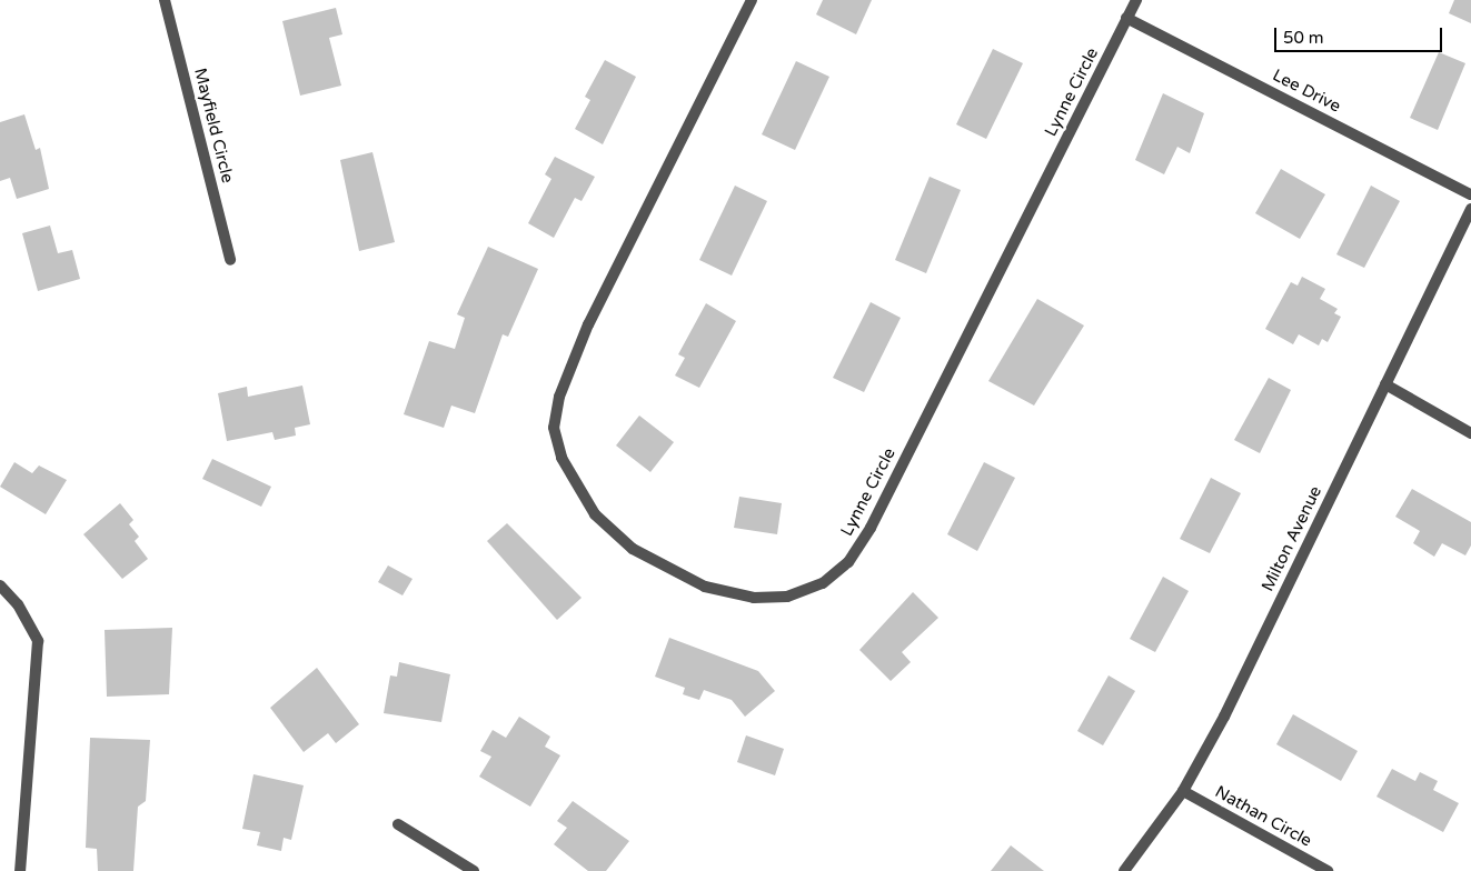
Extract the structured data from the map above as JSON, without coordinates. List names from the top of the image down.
{
  "streets": {
    "street": [
      "Lee Drive",
      "Lynne Circle",
      "Mayfield Circle",
      "Milton Avenue",
      "Nathan Circle"
    ]
  },
  "crossings": [
    ["Lee Drive", "Lynne Circle"],
    ["Milton Avenue", "Nathan Circle"]
  ],
  "scale_bar": "50 m"
}
